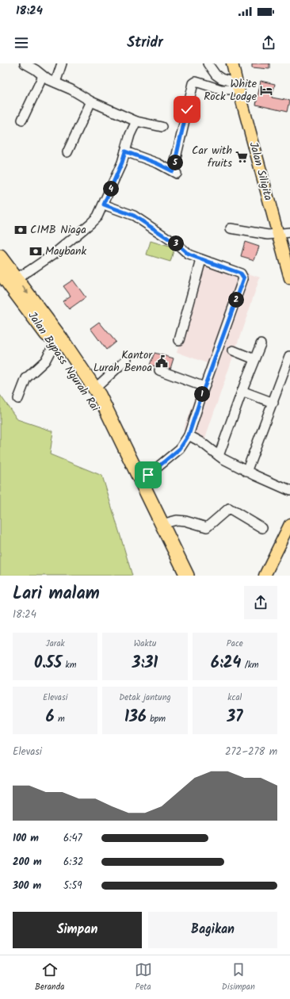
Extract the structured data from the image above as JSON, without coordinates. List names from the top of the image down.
{
  "streets": {
    "highway": ["Jalan Bypass Ngurah Rai"],
    "main road": ["Jalan Siligita"]
  },
  "places": {
    "hotel": ["White Rock Lodge"],
    "supermarket": ["Car with fruits"],
    "bank": ["CIMB Niaga", "Maybank"],
    "public building": ["Kantor Lurah Benoa"]
  },
  "page": {
    "status": "18:24",
    "header": "Stridr",
    "pins": [
      "5",
      "4",
      "3",
      "2",
      "1"
    ],
    "heading": ["Lari malam", "18:24"],
    "stats": [
      ["Jarak", "0.55 km"],
      ["Waktu", "3:31"],
      ["Pace", "6:24 /km"],
      ["Elevasi", "6 m"],
      ["Detak jantung", "136 bpm"],
      ["kcal", "37"]
    ],
    "chart": ["Elevasi", "272–278 m"],
    "list": [
      {
        "name": "100 m",
        "note": "6:47"
      },
      {
        "name": "200 m",
        "note": "6:32"
      },
      {
        "name": "300 m",
        "note": "5:59"
      }
    ],
    "buttons": ["Simpan", "Bagikan"],
    "tabs": ["Beranda", "Peta", "Disimpan"]
  }
}
